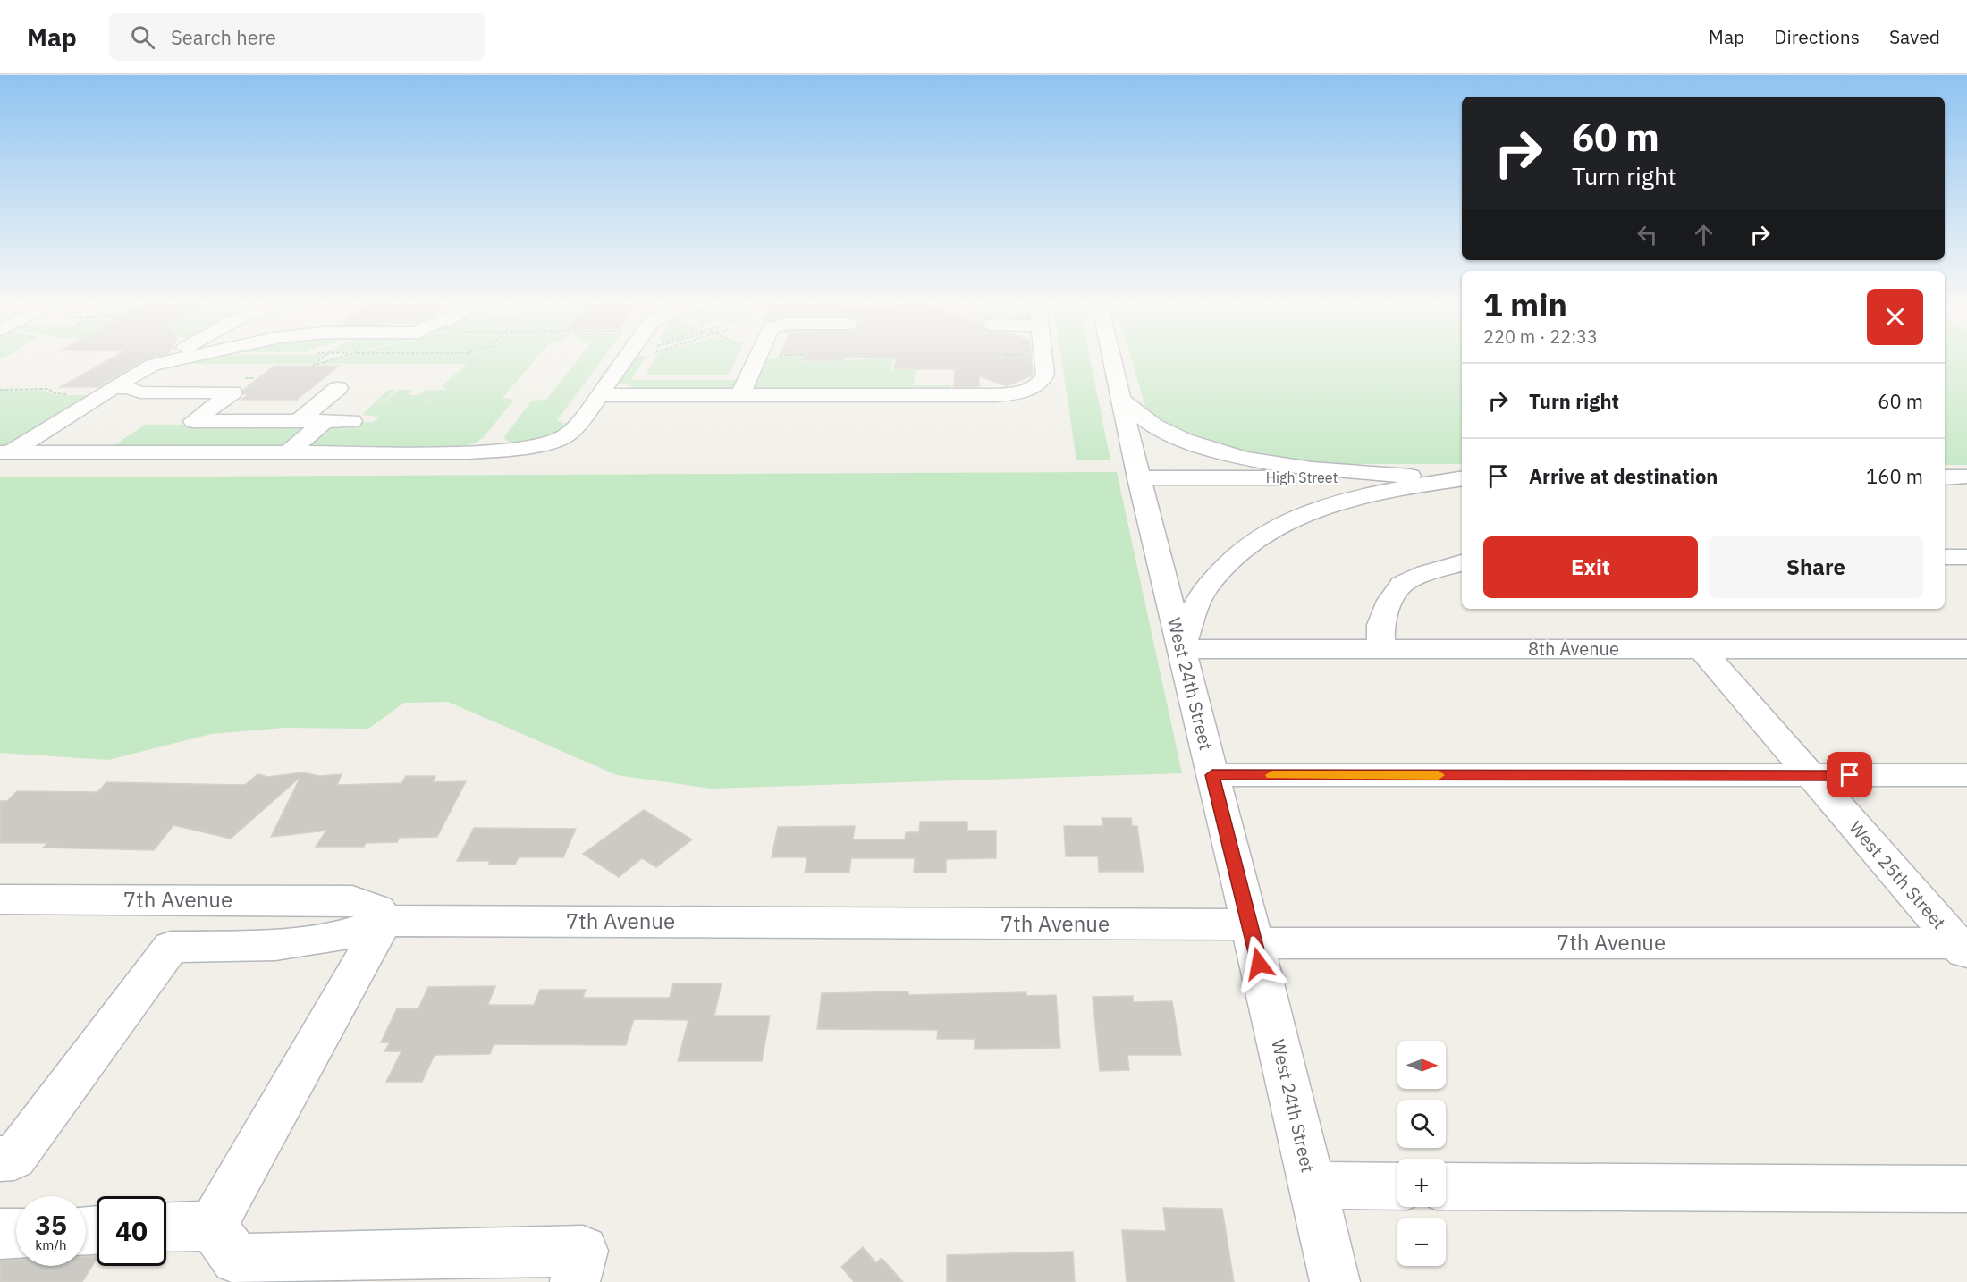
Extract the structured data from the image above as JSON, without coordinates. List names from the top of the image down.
{
  "streets": {
    "street": [
      "High Street",
      "8th Avenue",
      "West 24th Street",
      "West 25th Street",
      "7th Avenue"
    ]
  },
  "crossings": [
    ["High Street", "West 24th Street"],
    ["8th Avenue", "West 24th Street"],
    ["8th Avenue", "West 25th Street"],
    ["West 24th Street", "7th Avenue"],
    ["West 25th Street", "7th Avenue"]
  ],
  "north": "right",
  "page": {
    "header": "Map",
    "search": "Search here",
    "nav": ["Map", "Directions", "Saved"],
    "turn": ["60 m", "Turn right"],
    "heading": ["1 min", "220 m · 22:33"],
    "list": [
      {
        "name": "Turn right",
        "value": "60 m"
      },
      {
        "name": "Arrive at destination",
        "value": "160 m"
      }
    ],
    "buttons": ["Exit", "Share"],
    "map_buttons": ["+", "−"],
    "speed": "35 km/h",
    "limit": "40"
  }
}
